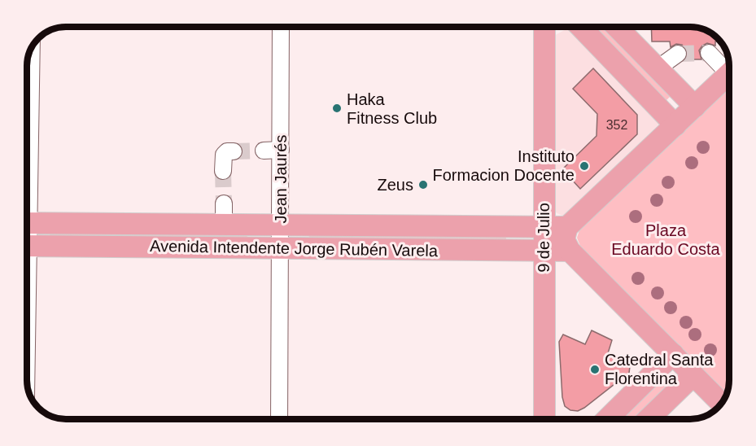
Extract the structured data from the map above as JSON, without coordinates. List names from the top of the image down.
{
  "streets": {
    "main road": ["9 de Julio", "Avenida Intendente Jorge Rubén Varela"],
    "street": ["Jean Jaurés"]
  },
  "crossings": [
    ["Jean Jaurés", "Avenida Intendente Jorge Rubén Varela"],
    ["9 de Julio", "Avenida Intendente Jorge Rubén Varela"]
  ],
  "parks": ["Plaza Eduardo Costa"],
  "places": [
    "Haka Fitness Club",
    "Instituto Formacion Docente",
    "Zeus",
    "Catedral Santa Florentina"
  ],
  "house_numbers": ["352"]
}
